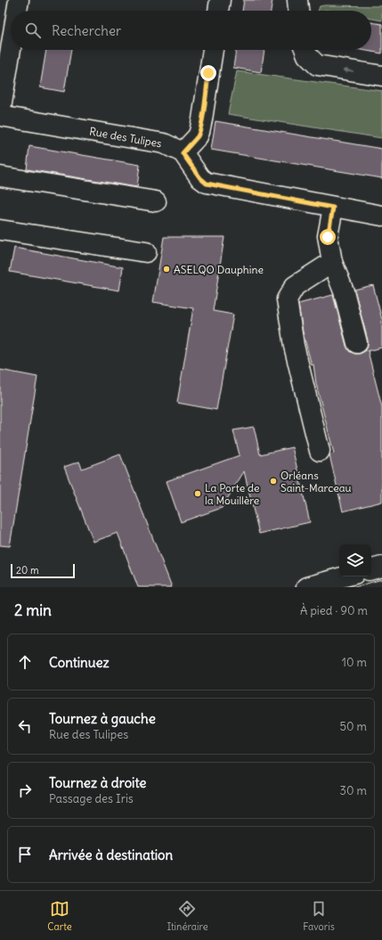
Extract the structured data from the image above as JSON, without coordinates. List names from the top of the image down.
{
  "streets": {
    "street": ["Rue des Tulipes"]
  },
  "places": ["ASELQO Dauphine", "Orléans Saint-Marceau", "La Porte de la Mouillère"],
  "scale_bar": "20 m",
  "page": {
    "search": "Rechercher",
    "scale": "20 m",
    "heading": ["2 min", "À pied · 90 m"],
    "list": [
      ["Continuez", "10 m"],
      ["Tournez à gauche", "Rue des Tulipes", "50 m"],
      ["Tournez à droite", "Passage des Iris", "30 m"],
      "Arrivée à destination"
    ],
    "nav": ["Carte", "Itinéraire", "Favoris"]
  }
}
